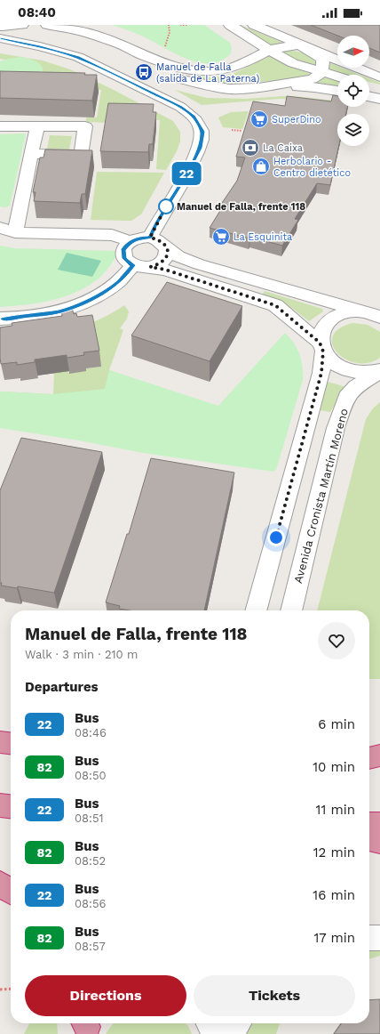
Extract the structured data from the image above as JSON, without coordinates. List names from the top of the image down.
{
  "streets": {
    "street": ["Avenida Cronista Martín Moreno"]
  },
  "places": {
    "bus stop": ["Manuel de Falla (salida de La Paterna)"],
    "supermarket": ["SuperDino", "La Esquinita"],
    "bank": ["La Caixa"],
    "shop": ["Herbolario - Centro dietético"],
    "other": ["Manuel de Falla, frente 118"]
  },
  "lines": ["bus line 22"],
  "north": "right",
  "page": {
    "status": "08:40",
    "on_map": "22",
    "heading": [
      ["Manuel de Falla, frente 118", "Walk · 3 min · 210 m"],
      "Departures"
    ],
    "list": [
      {
        "mark": "22",
        "name": "Bus",
        "note": "08:46",
        "value": "6 min"
      },
      {
        "mark": "82",
        "name": "Bus",
        "note": "08:50",
        "value": "10 min"
      },
      {
        "mark": "22",
        "name": "Bus",
        "note": "08:51",
        "value": "11 min"
      },
      {
        "mark": "82",
        "name": "Bus",
        "note": "08:52",
        "value": "12 min"
      },
      {
        "mark": "22",
        "name": "Bus",
        "note": "08:56",
        "value": "16 min"
      },
      {
        "mark": "82",
        "name": "Bus",
        "note": "08:57",
        "value": "17 min"
      }
    ],
    "buttons": ["Directions", "Tickets"]
  }
}
